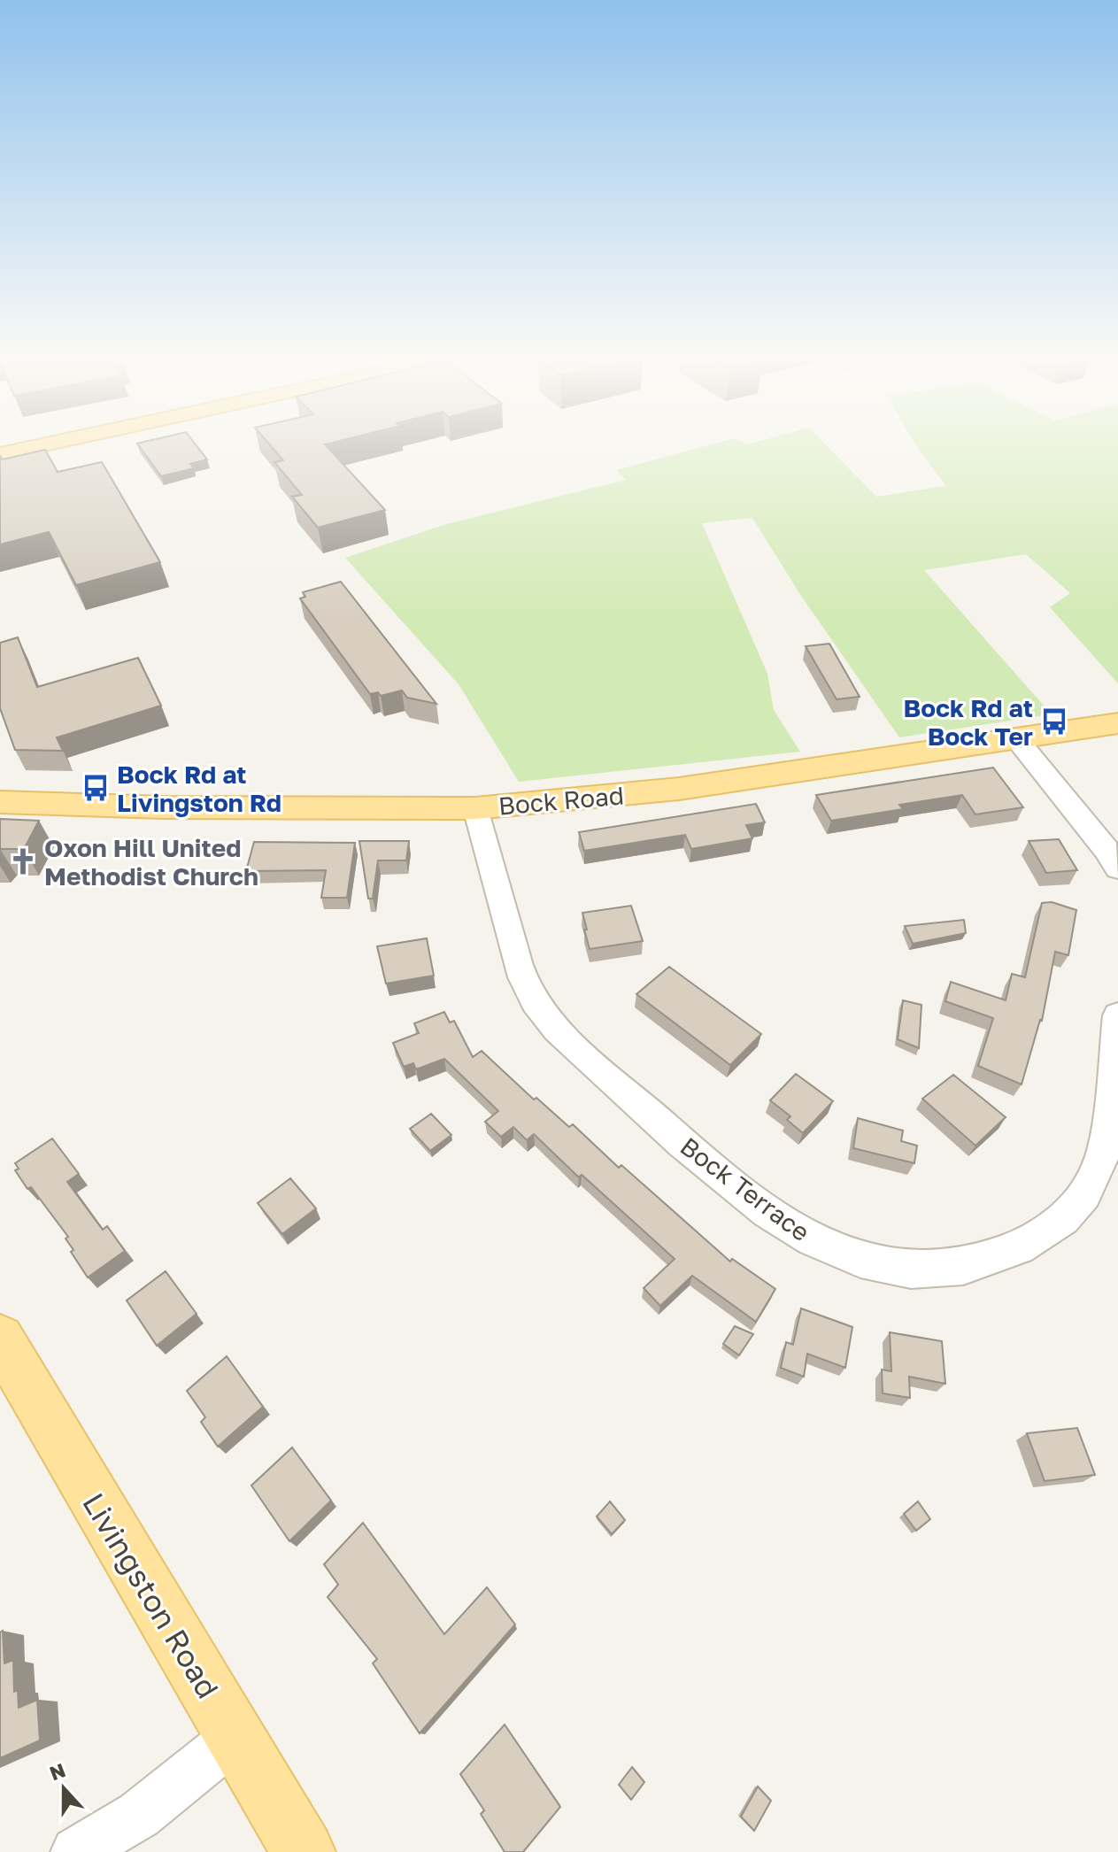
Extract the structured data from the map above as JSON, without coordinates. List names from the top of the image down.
{
  "streets": {
    "main road": ["Bock Road", "Livingston Road"],
    "street": ["Bock Terrace"]
  },
  "crossings": [
    ["Bock Road", "Bock Terrace"]
  ],
  "places": {
    "bus stop": ["Bock Rd at Bock Ter", "Bock Rd at Livingston Rd"],
    "church": ["Oxon Hill United Methodist Church"]
  },
  "north": "top"
}
